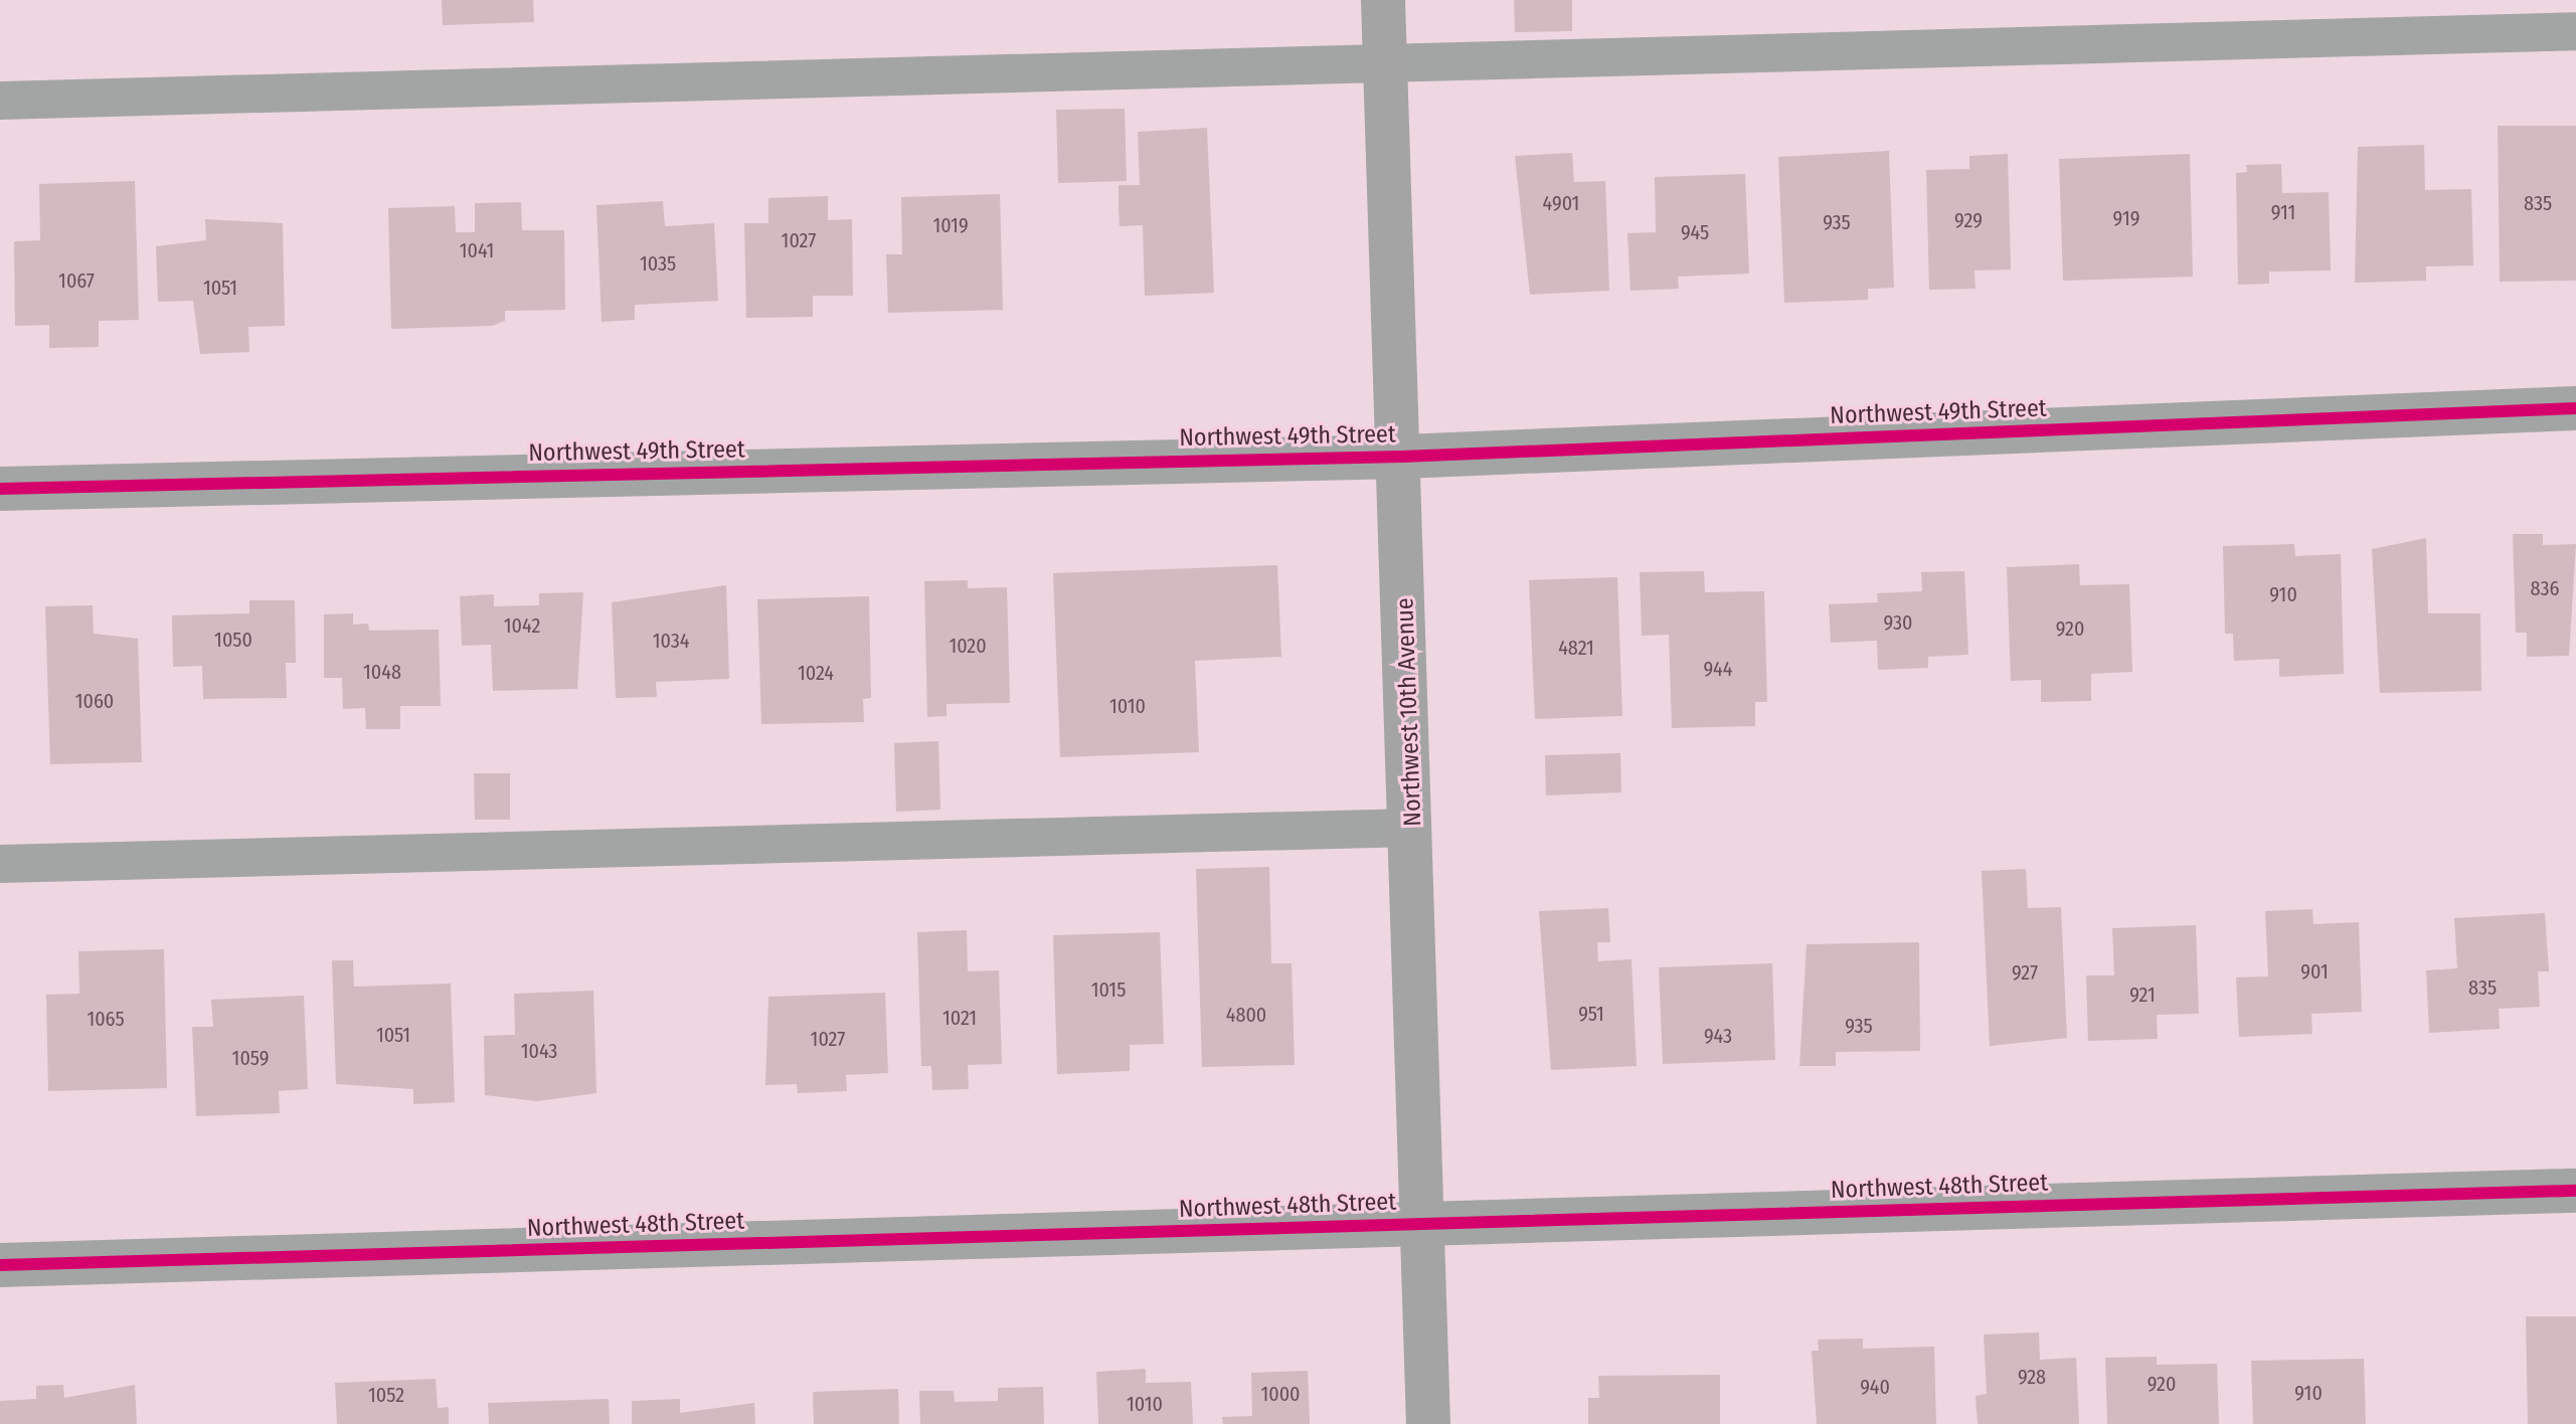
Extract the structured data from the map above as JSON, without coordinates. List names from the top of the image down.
{
  "streets": {
    "street": ["Northwest 49th Street", "Northwest 10th Avenue", "Northwest 48th Street"]
  },
  "crossings": [
    ["Northwest 49th Street", "Northwest 10th Avenue"],
    ["Northwest 10th Avenue", "Northwest 48th Street"]
  ],
  "house_numbers": [
    "4901",
    "835",
    "911",
    "919",
    "929",
    "935",
    "1019",
    "945",
    "1027",
    "1041",
    "1035",
    "1067",
    "1051",
    "836",
    "910",
    "930",
    "1042",
    "920",
    "1050",
    "1034",
    "1020",
    "4821",
    "944",
    "1048",
    "1024",
    "1060",
    "1010",
    "901",
    "927",
    "835",
    "1015",
    "921",
    "951",
    "4800",
    "1021",
    "1065",
    "935",
    "1051",
    "943",
    "1027",
    "1043",
    "1059",
    "928",
    "920",
    "940",
    "910",
    "1000",
    "1052",
    "1010"
  ]
}
